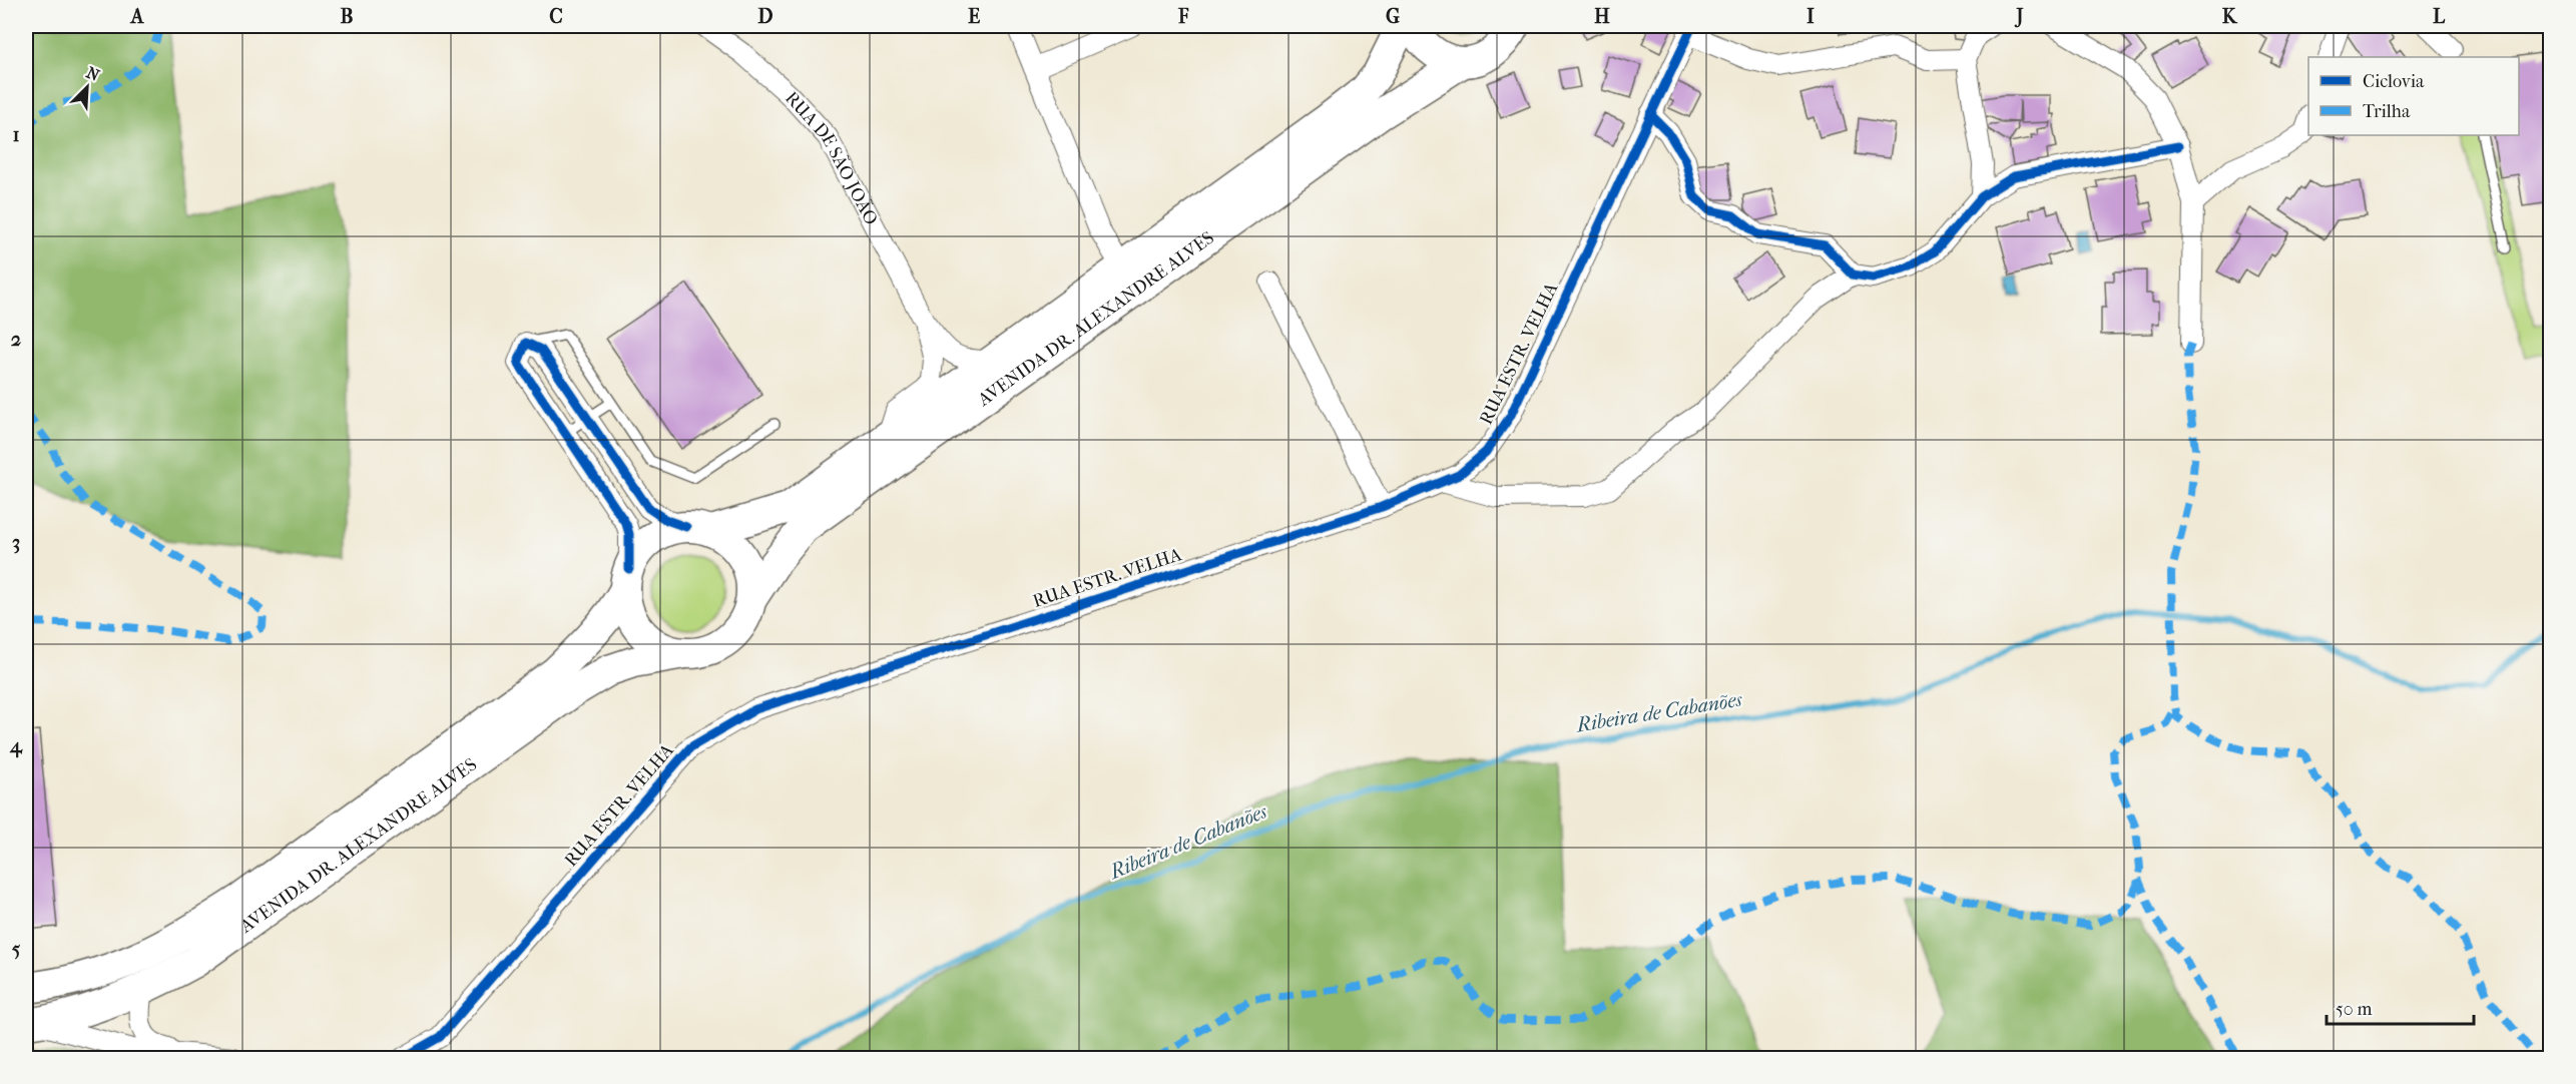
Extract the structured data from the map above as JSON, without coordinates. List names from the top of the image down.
{
  "streets": {
    "main road": ["AVENIDA DR. ALEXANDRE ALVES"],
    "street": ["RUA DE SÃO JOÃO", "RUA ESTR. VELHA"]
  },
  "water": ["Ribeira de Cabanões"],
  "legend": ["Ciclovia", "Trilha"],
  "scale_bar": "50 m",
  "north": "top right",
  "grid": {
    "columns": [
      "A",
      "B",
      "C",
      "D",
      "E",
      "F",
      "G",
      "H",
      "I",
      "J",
      "K",
      "L"
    ],
    "rows": [
      "1",
      "2",
      "3",
      "4",
      "5"
    ]
  }
}
